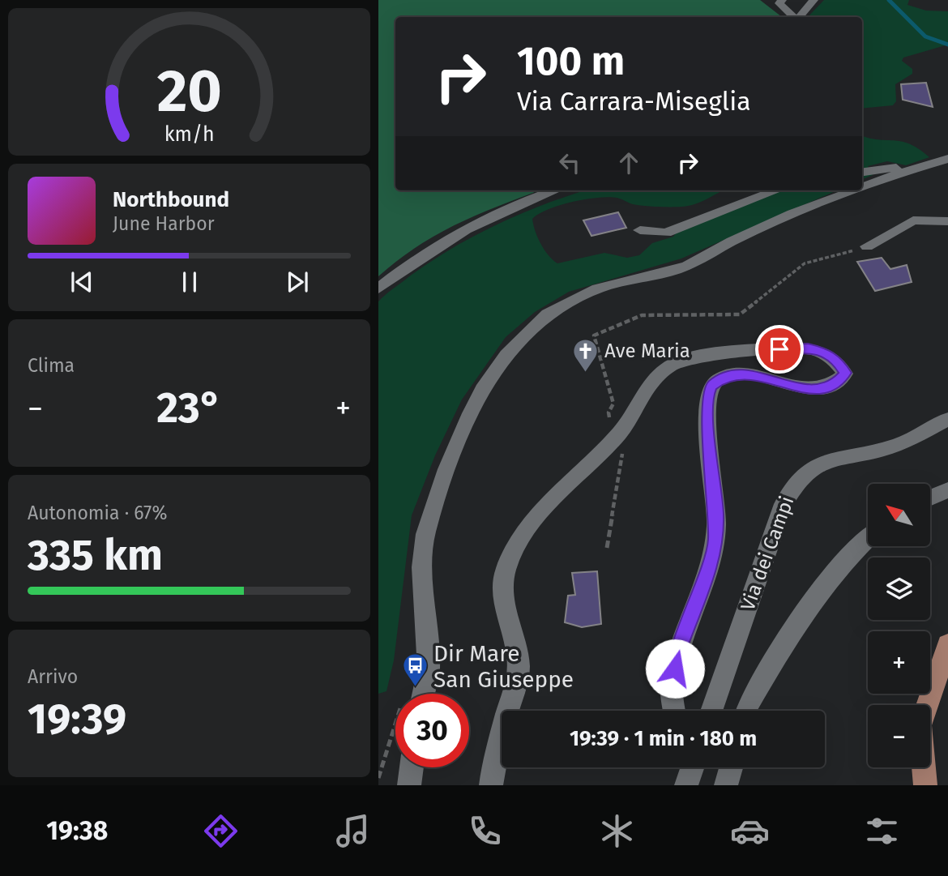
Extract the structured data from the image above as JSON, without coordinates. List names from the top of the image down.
{
  "streets": {
    "street": ["Via dei Campi"]
  },
  "places": {
    "church": ["Ave Maria"],
    "bus stop": ["Dir Mare San Giuseppe"]
  },
  "north": "top left",
  "page": {
    "turn": ["100 m", "Via Carrara-Miseglia"],
    "song": ["Northbound", "June Harbor"],
    "tile": [
      "Clima",
      ["Autonomia · 67%", "335 km"],
      ["Arrivo", "19:39"]
    ],
    "heat": ["−", "23°", "+"],
    "map_buttons": ["+", "−"],
    "limit": "30",
    "trip": "19:39 · 1 min · 180 m",
    "tabs": "19:38",
    "gauge": ["20", "km/h"]
  }
}
